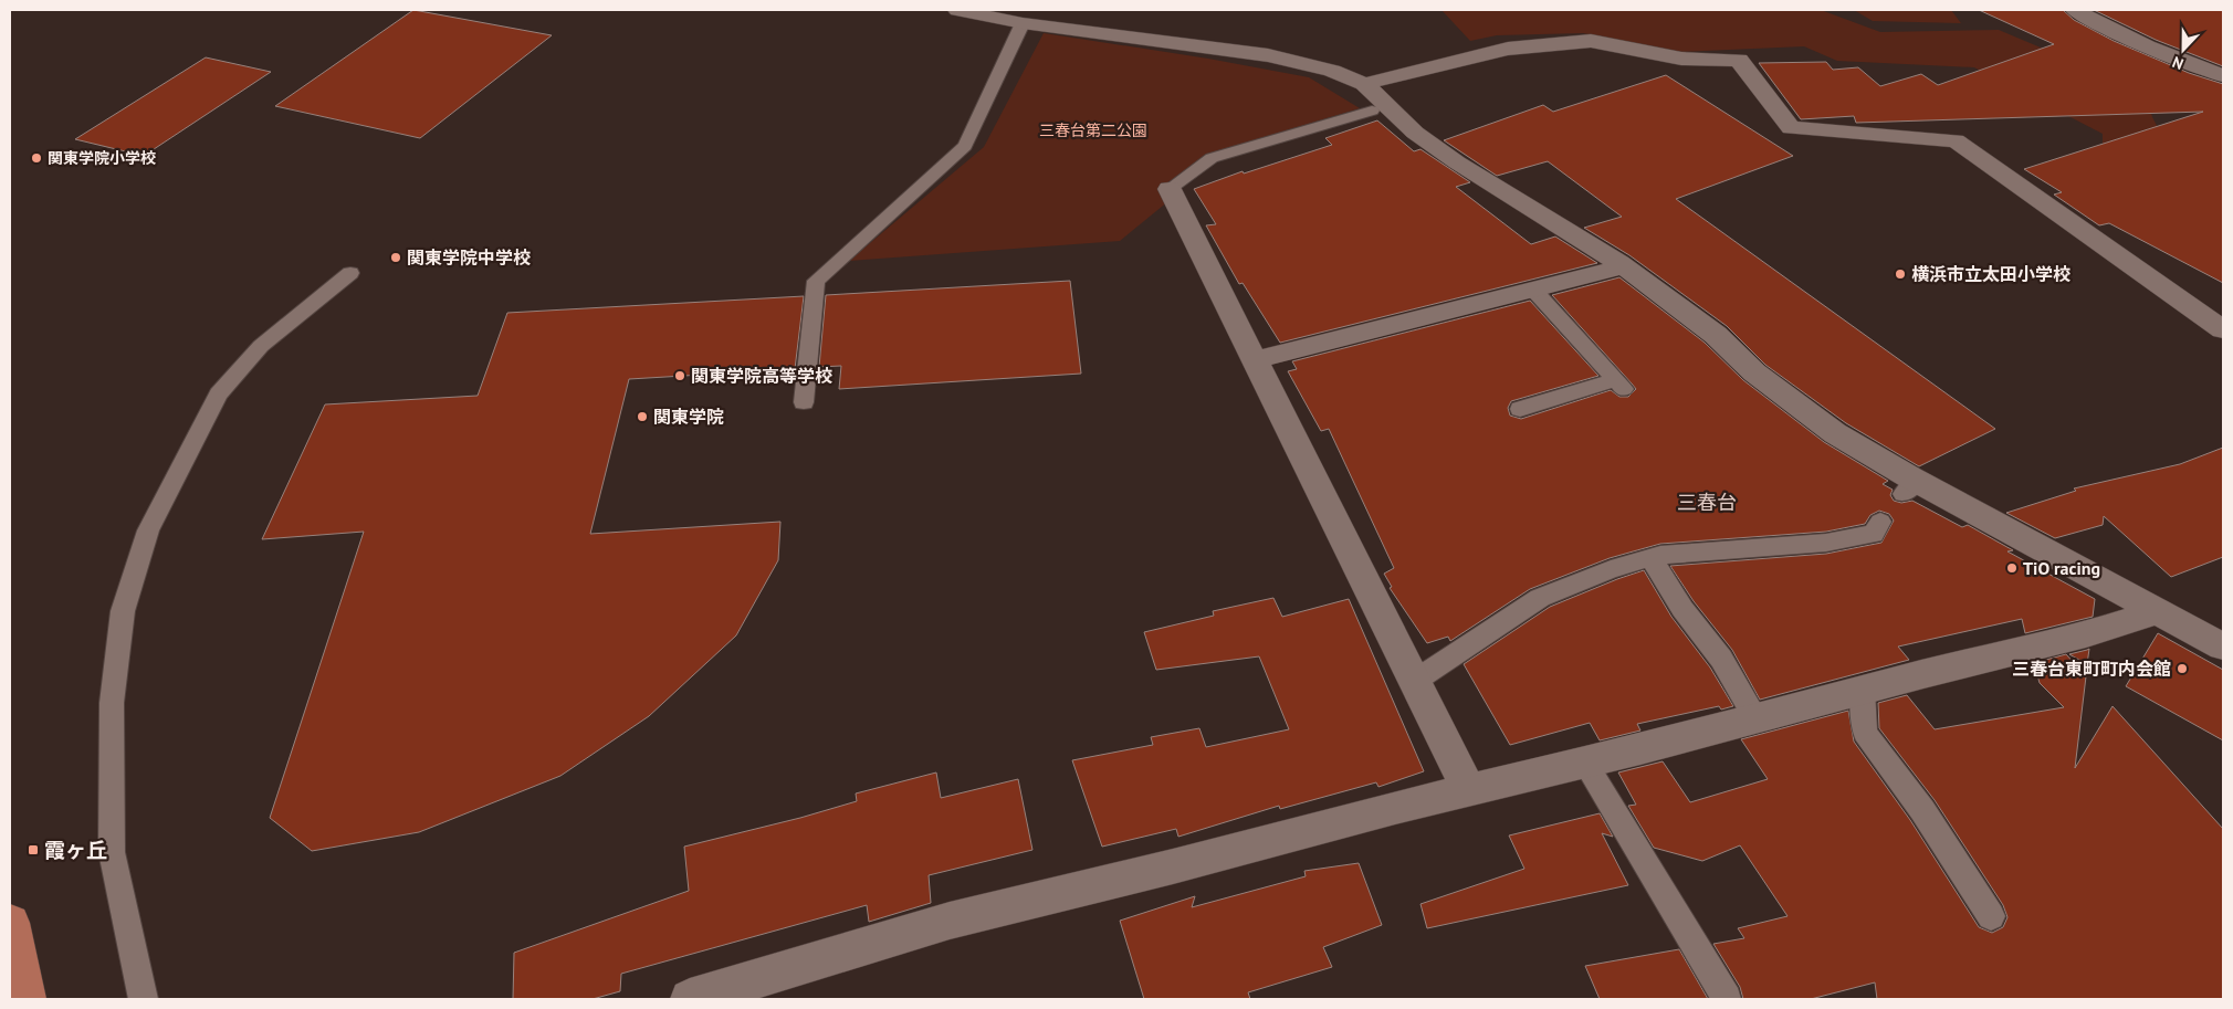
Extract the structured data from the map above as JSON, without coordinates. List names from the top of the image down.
{
  "districts": ["三春台"],
  "parks": ["三春台第二公園"],
  "places": {
    "other": [
      "関東学院小学校",
      "関東学院中学校",
      "横浜市立太田小学校",
      "関東学院高等学校",
      "関東学院",
      "TiO racing",
      "三春台東町町内会館"
    ],
    "transit": ["霞ヶ丘"]
  },
  "north": "bottom"
}
